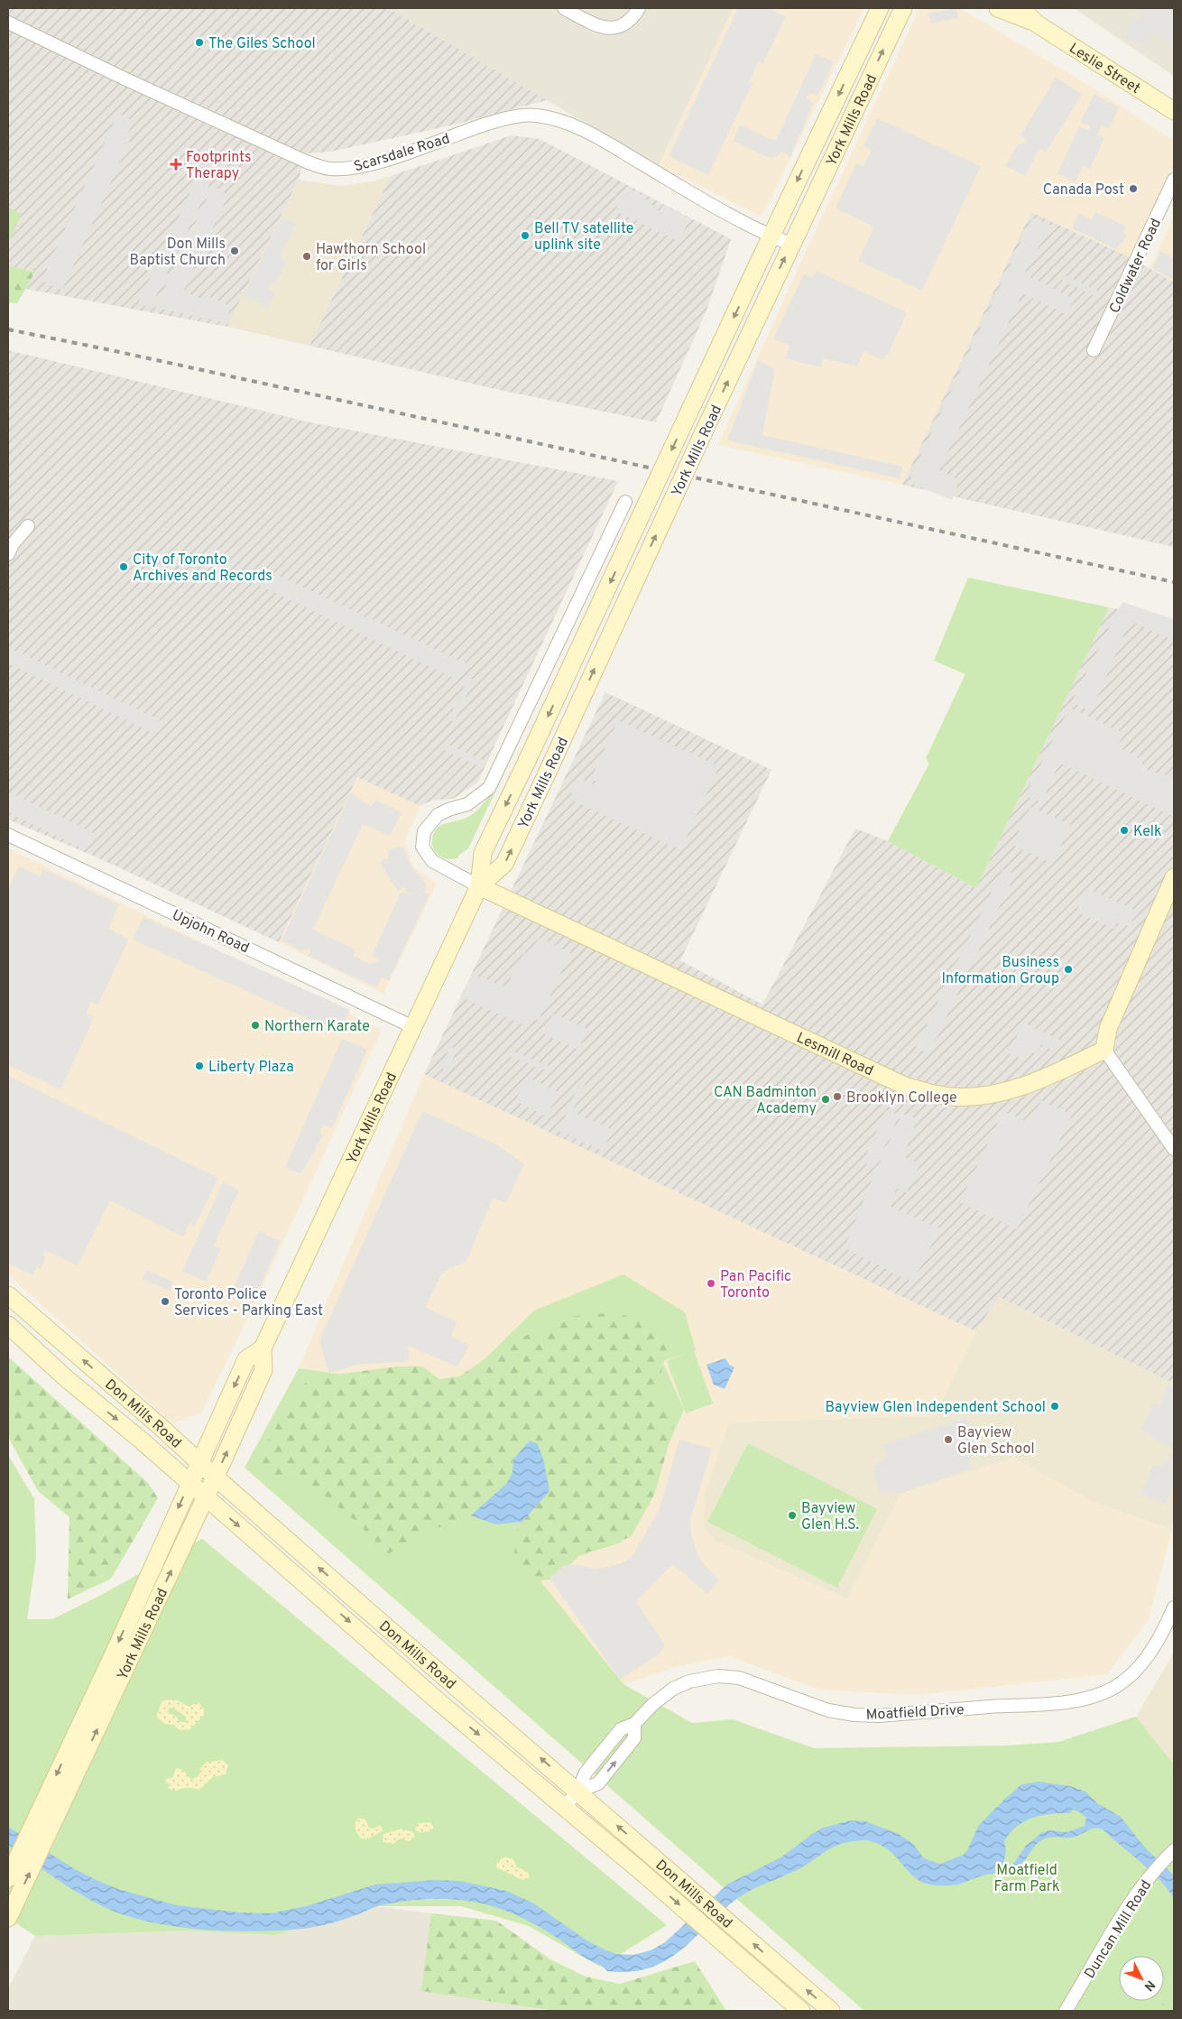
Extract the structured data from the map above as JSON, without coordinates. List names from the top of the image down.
{
  "streets": {
    "main road": [
      "Leslie Street",
      "York Mills Road",
      "Lesmill Road",
      "Don Mills Road"
    ],
    "street": [
      "Scarsdale Road",
      "Coldwater Road",
      "Upjohn Road",
      "Moatfield Drive",
      "Duncan Mill Road"
    ]
  },
  "crossings": [
    ["York Mills Road", "Scarsdale Road"],
    ["York Mills Road", "Upjohn Road"],
    ["York Mills Road", "Lesmill Road"],
    ["York Mills Road", "Don Mills Road"],
    ["Don Mills Road", "Moatfield Drive"]
  ],
  "parks": ["Moatfield Farm Park"],
  "places": {
    "other": [
      "The Giles School",
      "Canada Post",
      "Bell TV satellite uplink site",
      "Don Mills Baptist Church",
      "Hawthorn School for Girls",
      "City of Toronto Archives and Records",
      "Kelk",
      "Business Information Group",
      "Northern Karate",
      "Liberty Plaza",
      "Brooklyn College",
      "CAN Badminton Academy",
      "Pan Pacific Toronto",
      "Toronto Police Services - Parking East",
      "Bayview Glen Independent School",
      "Bayview Glen School",
      "Bayview Glen H.S."
    ],
    "health": ["Footprints Therapy"]
  },
  "north": "bottom right"
}
